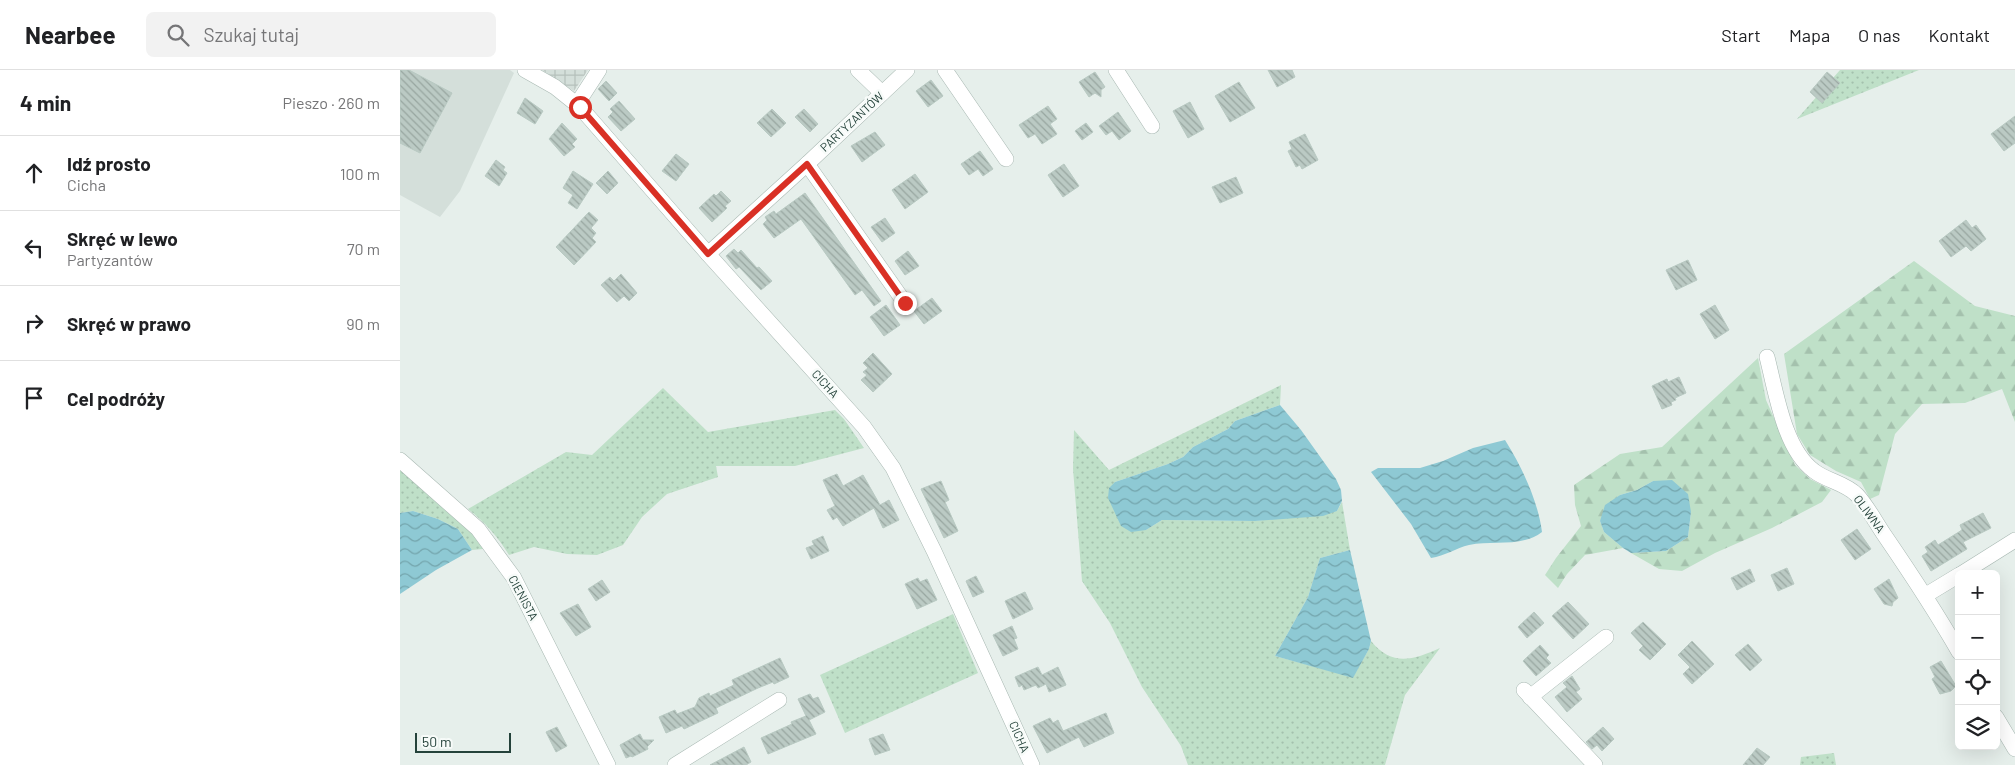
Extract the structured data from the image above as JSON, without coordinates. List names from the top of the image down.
{
  "streets": {
    "street": [
      "PARTYZANTÓW",
      "CICHA",
      "OLIWNA",
      "CIENISTA"
    ]
  },
  "crossings": [
    ["PARTYZANTÓW", "CICHA"]
  ],
  "scale_bar": "50 m",
  "page": {
    "header": "Nearbee",
    "search": "Szukaj tutaj",
    "nav": [
      "Start",
      "Mapa",
      "O nas",
      "Kontakt"
    ],
    "heading": ["4 min", "Pieszo · 260 m"],
    "list": [
      ["Idź prosto", "Cicha", "100 m"],
      ["Skręć w lewo", "Partyzantów", "70 m"],
      ["Skręć w prawo", "90 m"],
      "Cel podróży"
    ],
    "map_buttons": ["+", "−"],
    "scale": "50 m"
  }
}
